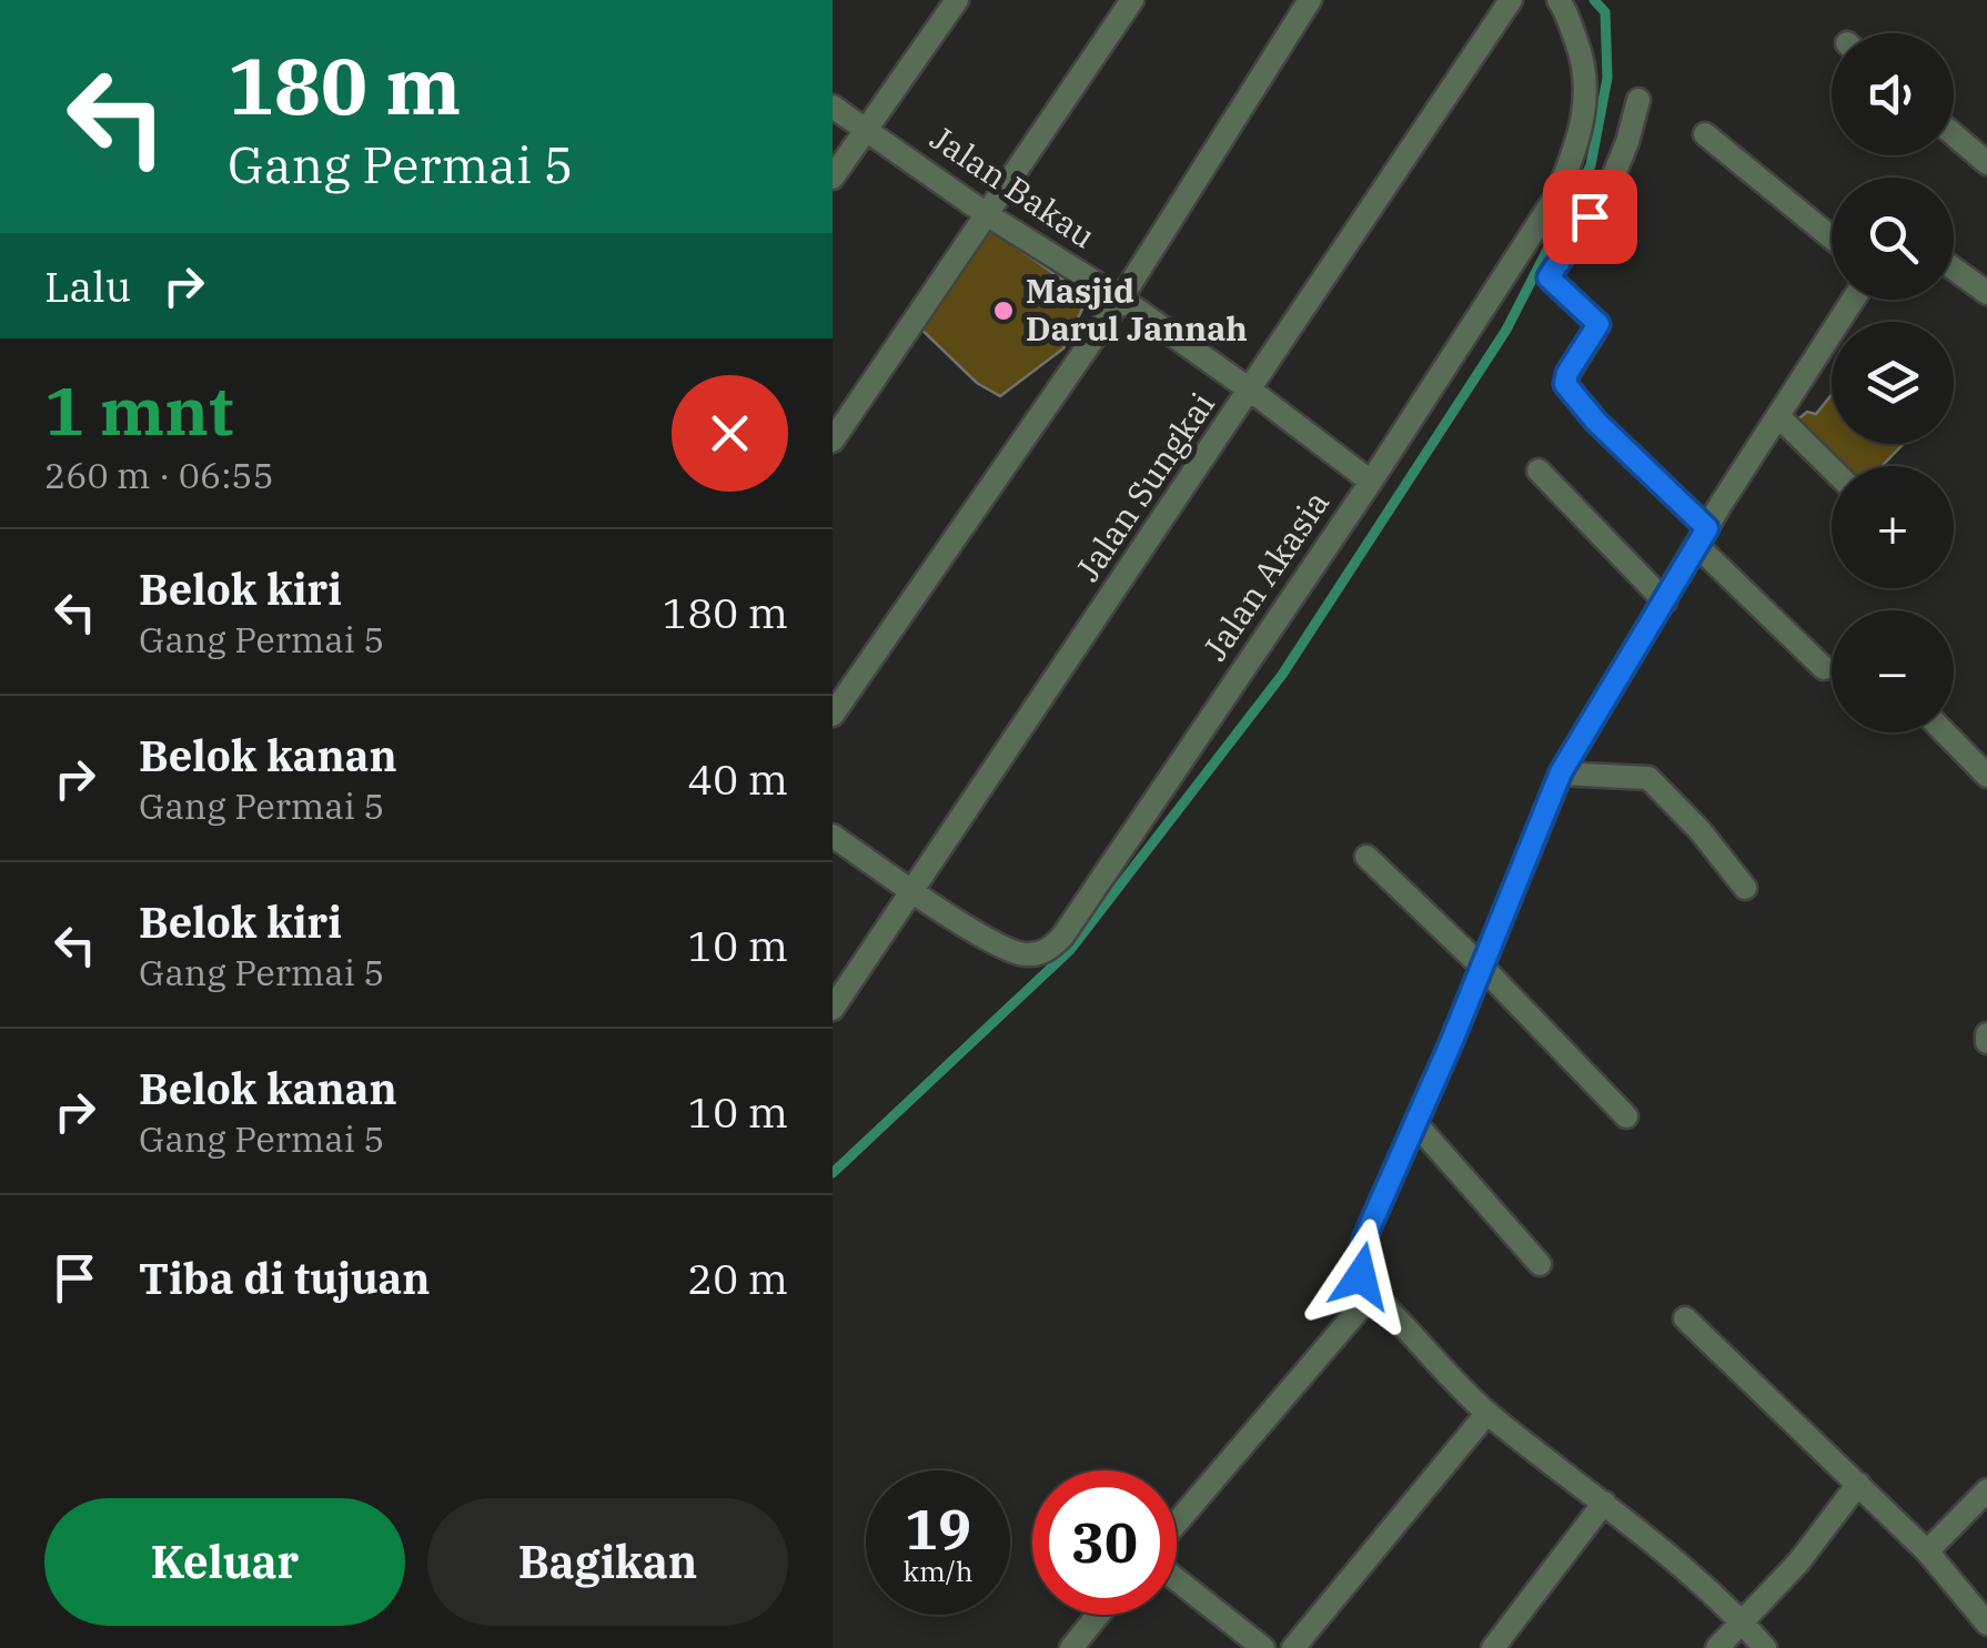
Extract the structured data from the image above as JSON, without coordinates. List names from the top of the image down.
{
  "streets": {
    "street": ["Jalan Bakau", "Jalan Sungkai", "Jalan Akasia"]
  },
  "crossings": [
    ["Jalan Bakau", "Jalan Sungkai"],
    ["Jalan Bakau", "Jalan Akasia"],
    ["Jalan Sungkai", "Jalan Akasia"]
  ],
  "places": ["Masjid Darul Jannah"],
  "page": {
    "turn": ["180 m", "Gang Permai 5"],
    "map_buttons": ["+", "−"],
    "then": "Lalu",
    "heading": ["1 mnt", "260 m · 06:55"],
    "list": [
      {
        "name": "Belok kiri",
        "note": "Gang Permai 5",
        "value": "180 m"
      },
      {
        "name": "Belok kanan",
        "note": "Gang Permai 5",
        "value": "40 m"
      },
      {
        "name": "Belok kiri",
        "note": "Gang Permai 5",
        "value": "10 m"
      },
      {
        "name": "Belok kanan",
        "note": "Gang Permai 5",
        "value": "10 m"
      },
      {
        "name": "Tiba di tujuan",
        "value": "20 m"
      }
    ],
    "speed": "19 km/h",
    "limit": "30",
    "buttons": ["Keluar", "Bagikan"]
  }
}
